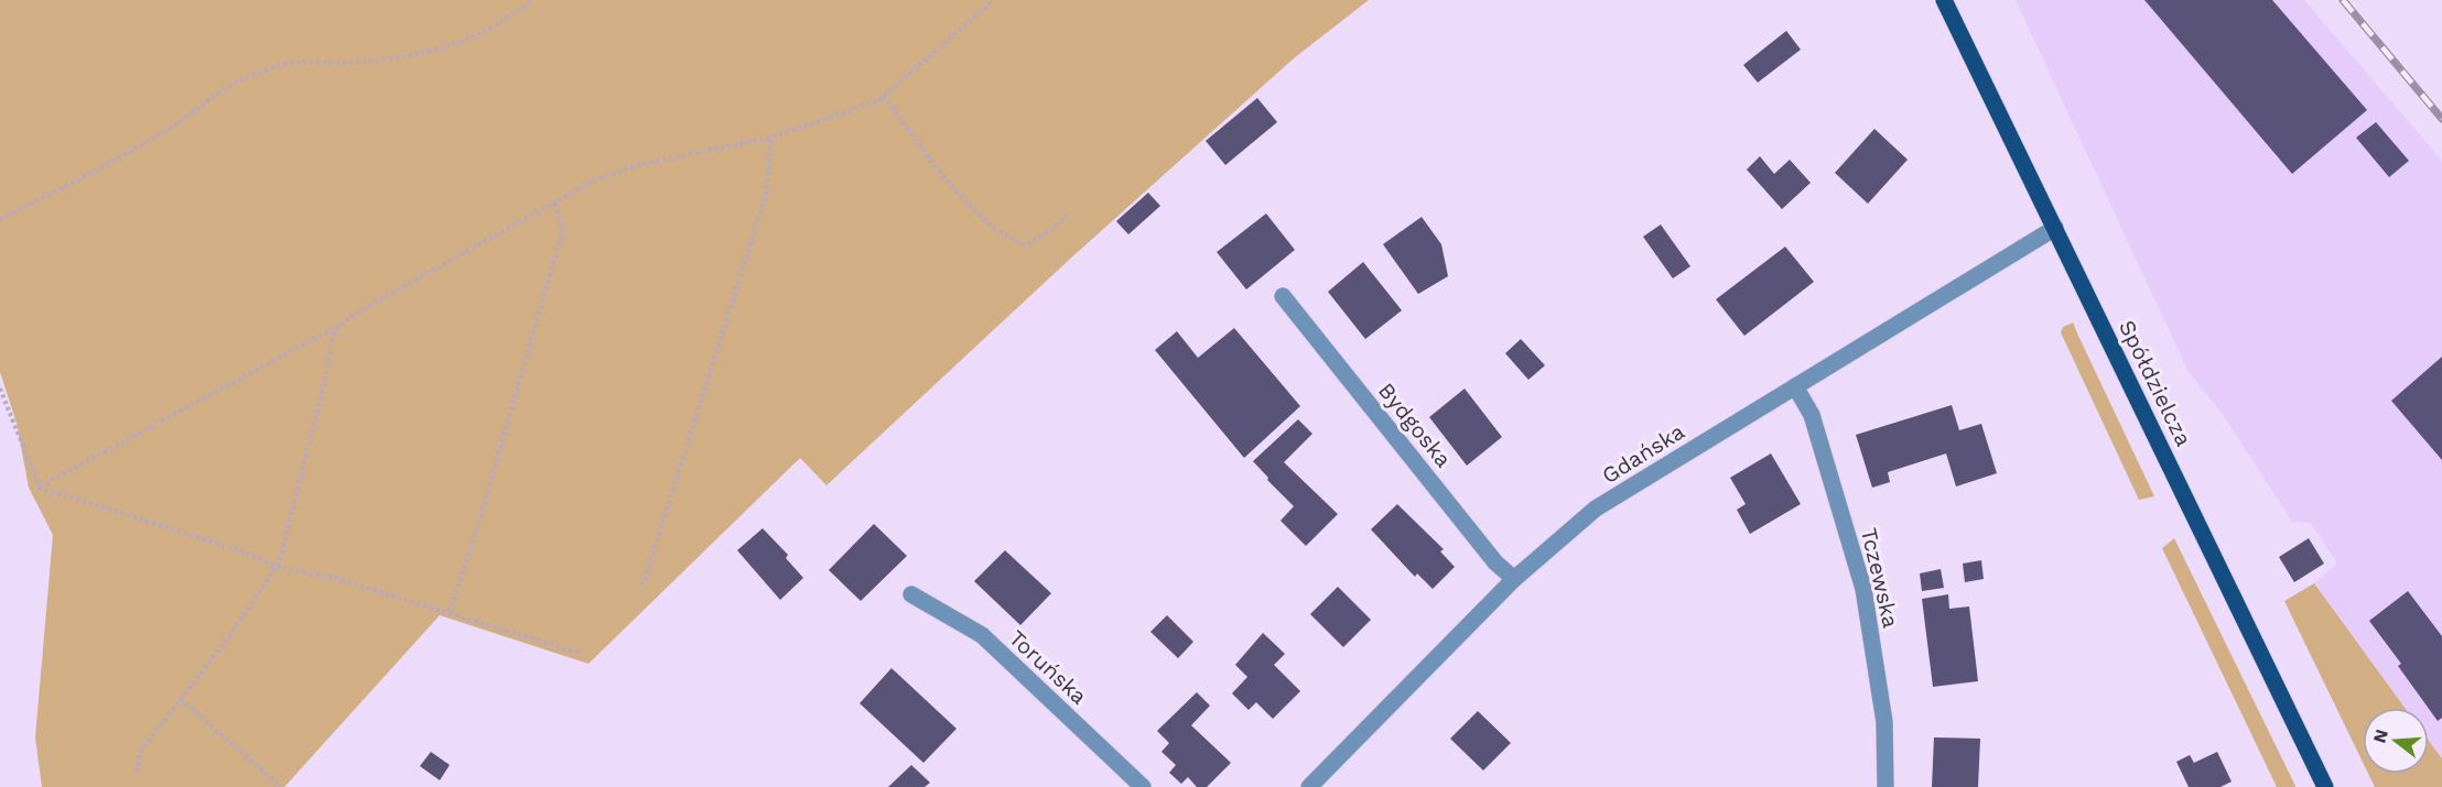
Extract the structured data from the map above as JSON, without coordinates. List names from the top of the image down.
{
  "streets": {
    "main road": ["Spółdzielcza"],
    "street": [
      "Bydgoska",
      "Gdańska",
      "Tczewska",
      "Toruńska"
    ]
  },
  "crossings": [
    ["Spółdzielcza", "Gdańska"],
    ["Bydgoska", "Gdańska"],
    ["Gdańska", "Tczewska"]
  ],
  "north": "left"
}
